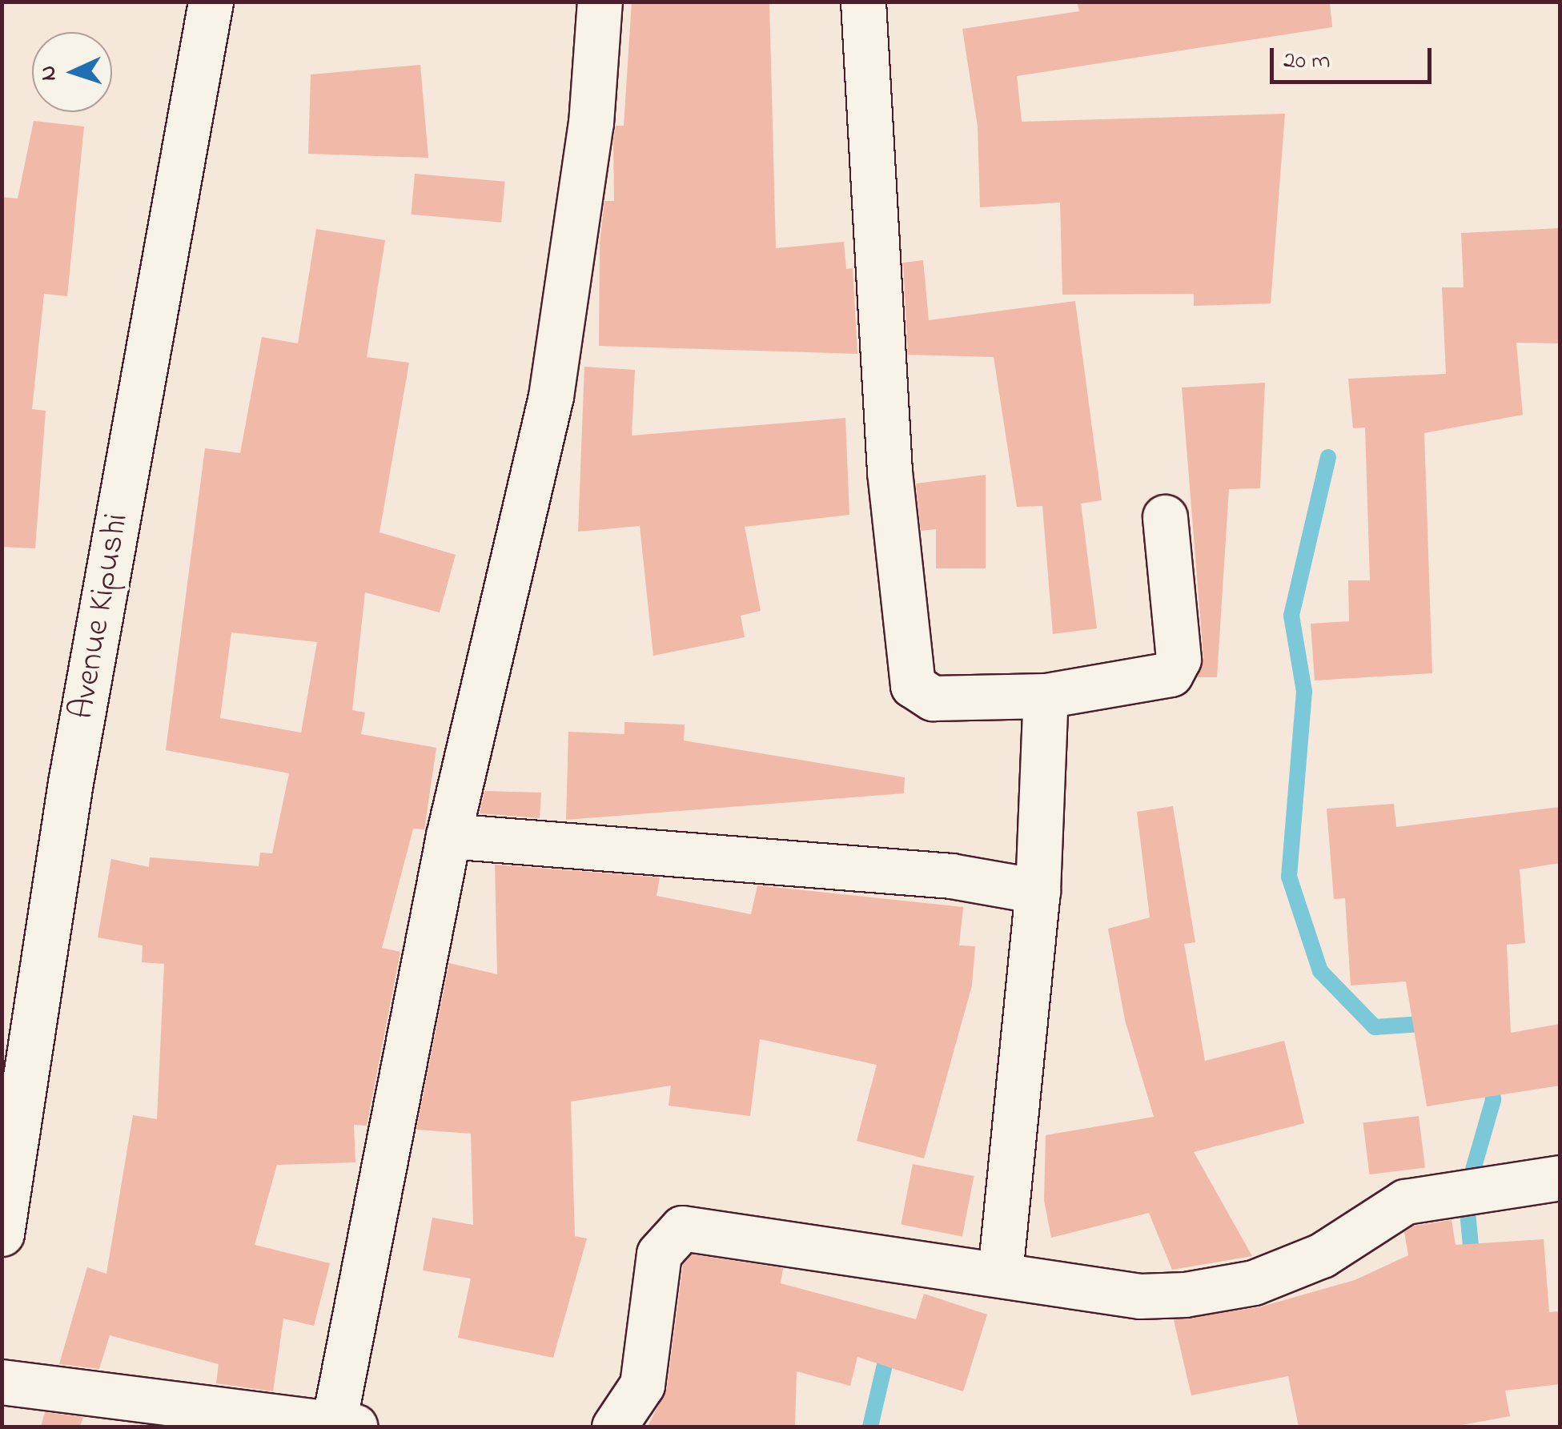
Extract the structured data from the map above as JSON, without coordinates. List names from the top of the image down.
{
  "streets": {
    "street": ["Avenue Kipushi"]
  },
  "scale_bar": "20 m",
  "north": "left"
}
